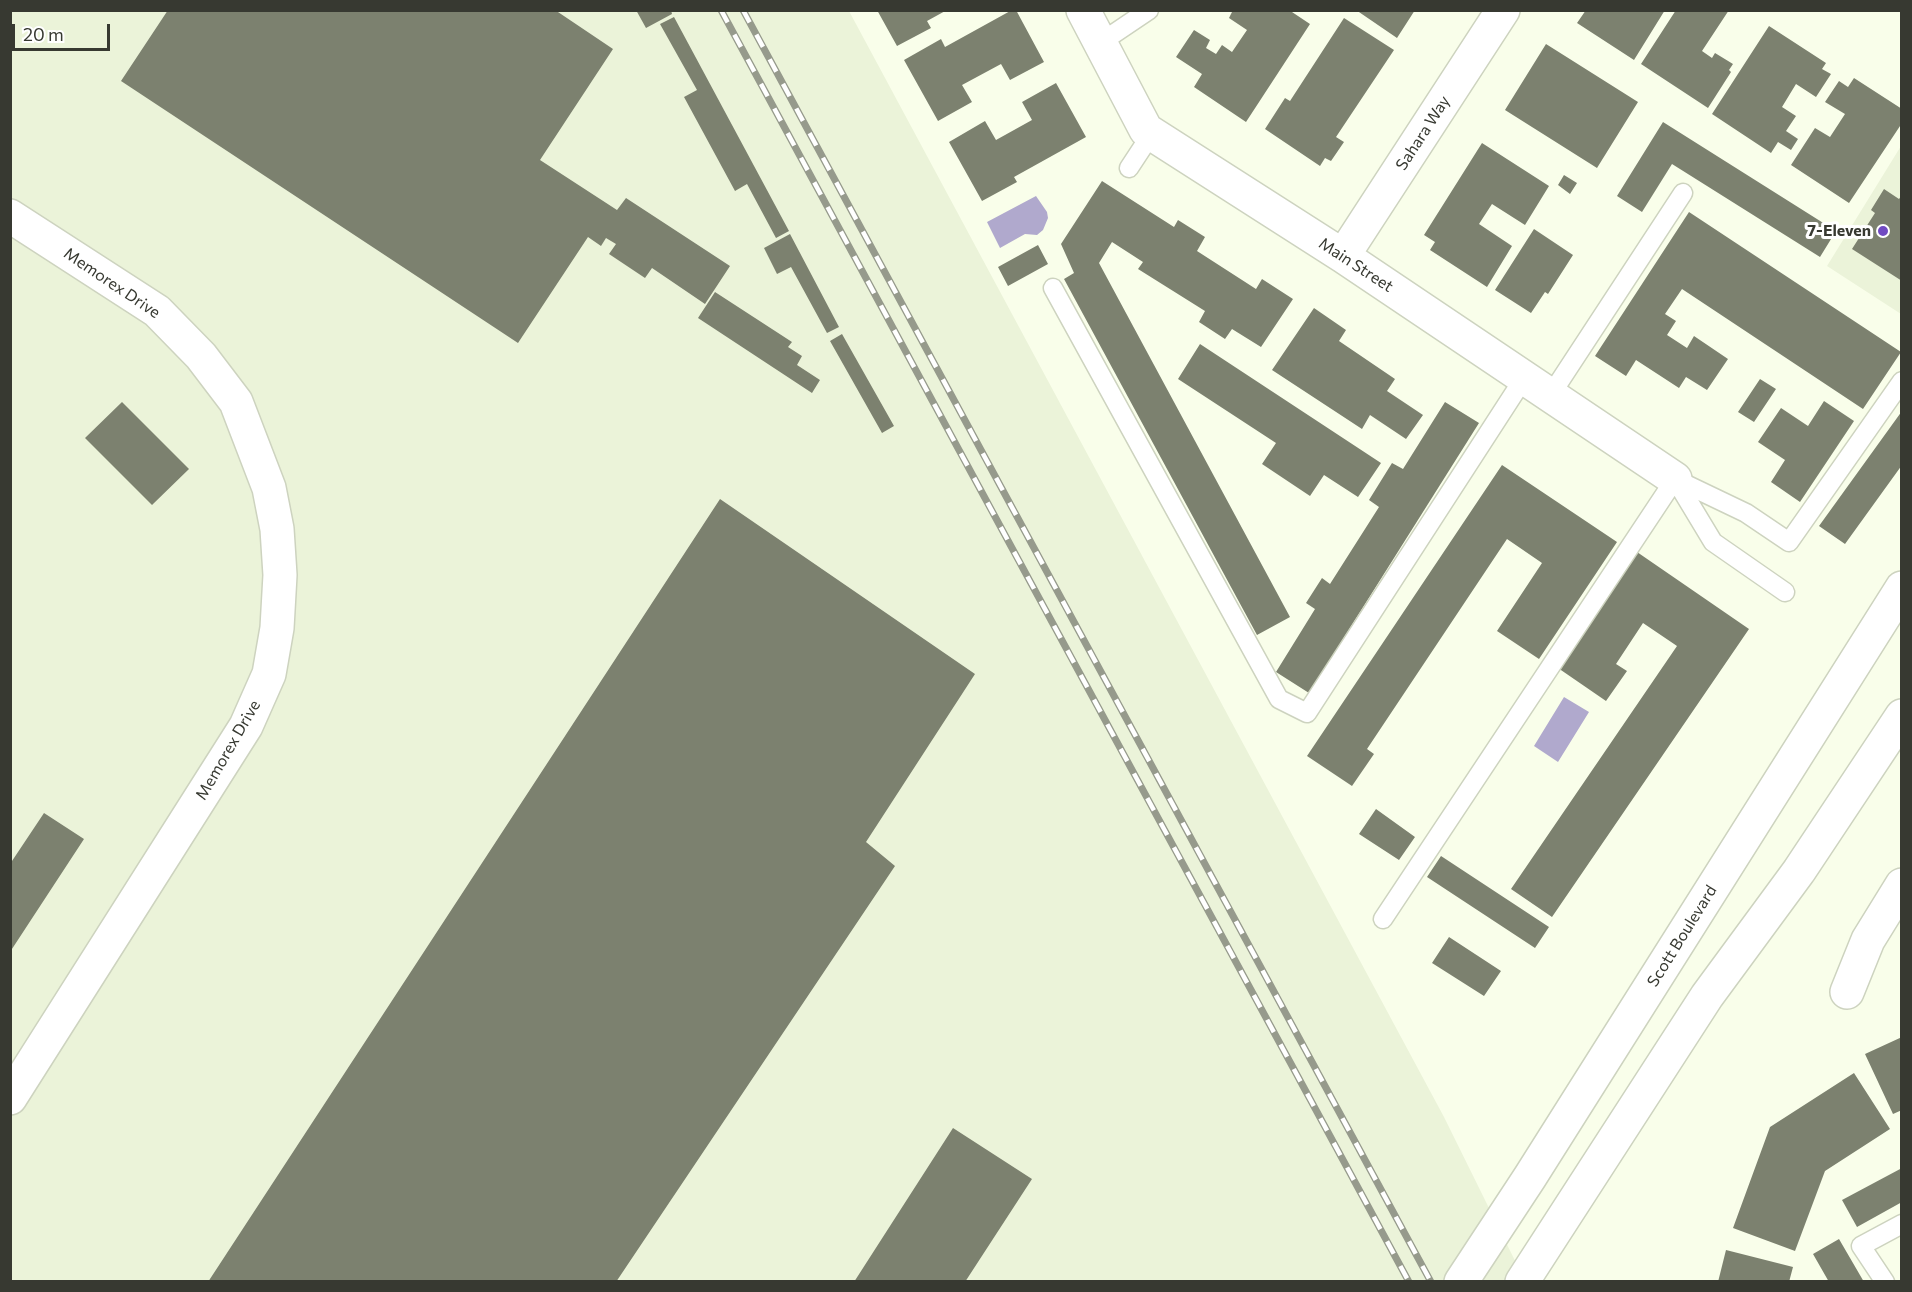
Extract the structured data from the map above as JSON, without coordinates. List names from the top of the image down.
{
  "streets": {
    "street": [
      "Sahara Way",
      "Main Street",
      "Memorex Drive",
      "Scott Boulevard"
    ]
  },
  "crossings": [
    ["Sahara Way", "Main Street"]
  ],
  "places": ["7-Eleven"],
  "scale_bar": "20 m"
}
